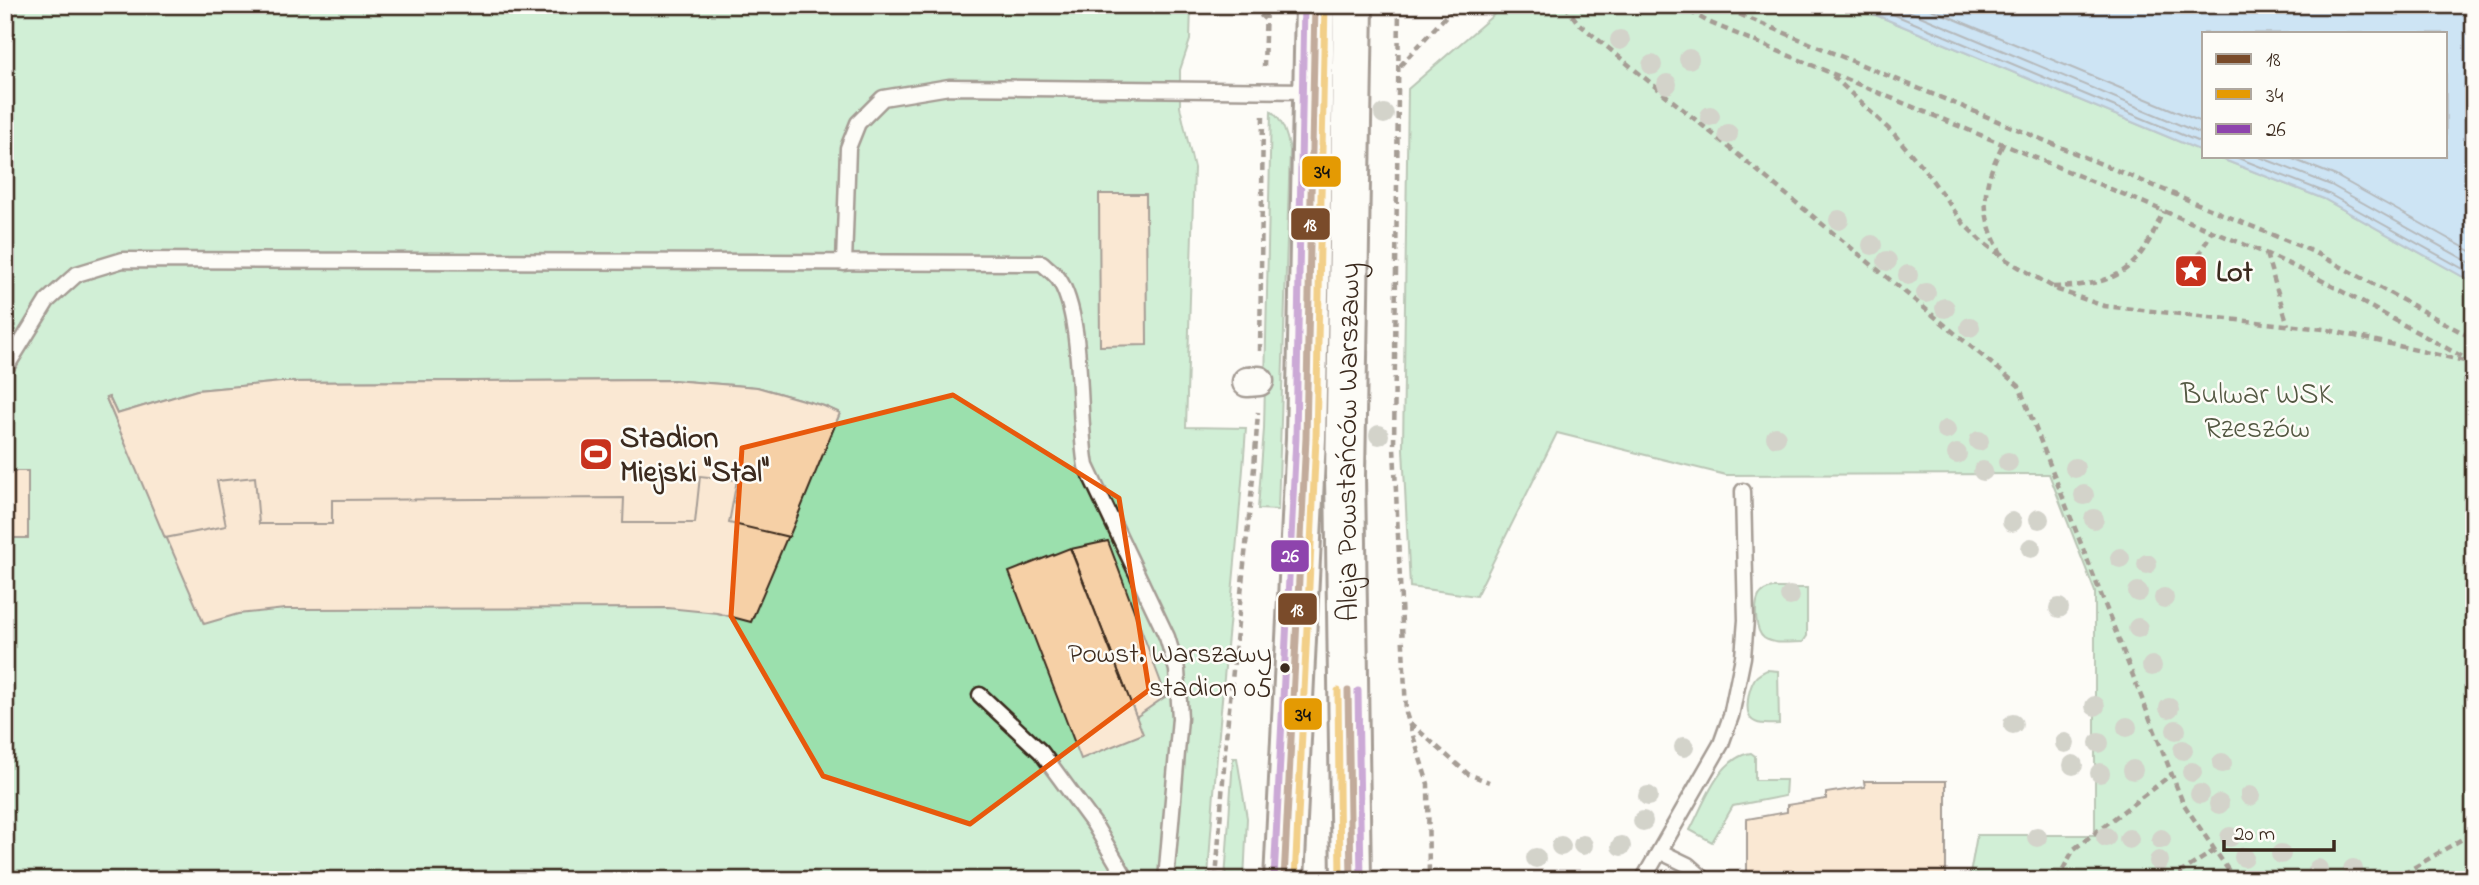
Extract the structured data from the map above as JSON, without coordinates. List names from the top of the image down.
{
  "streets": {
    "main road": ["Aleja Powstańców Warszawy"]
  },
  "parks": ["Bulwar WSK Rzeszów"],
  "places": {
    "place": ["Lot"],
    "sports": ["Stadion Miejski \"Stal\""],
    "other": ["Powst. Warszawy stadion 05"]
  },
  "lines": ["transit line 18", "transit line 34", "transit line 26"],
  "legend": ["18", "34", "26"],
  "scale_bar": "20 m"
}
